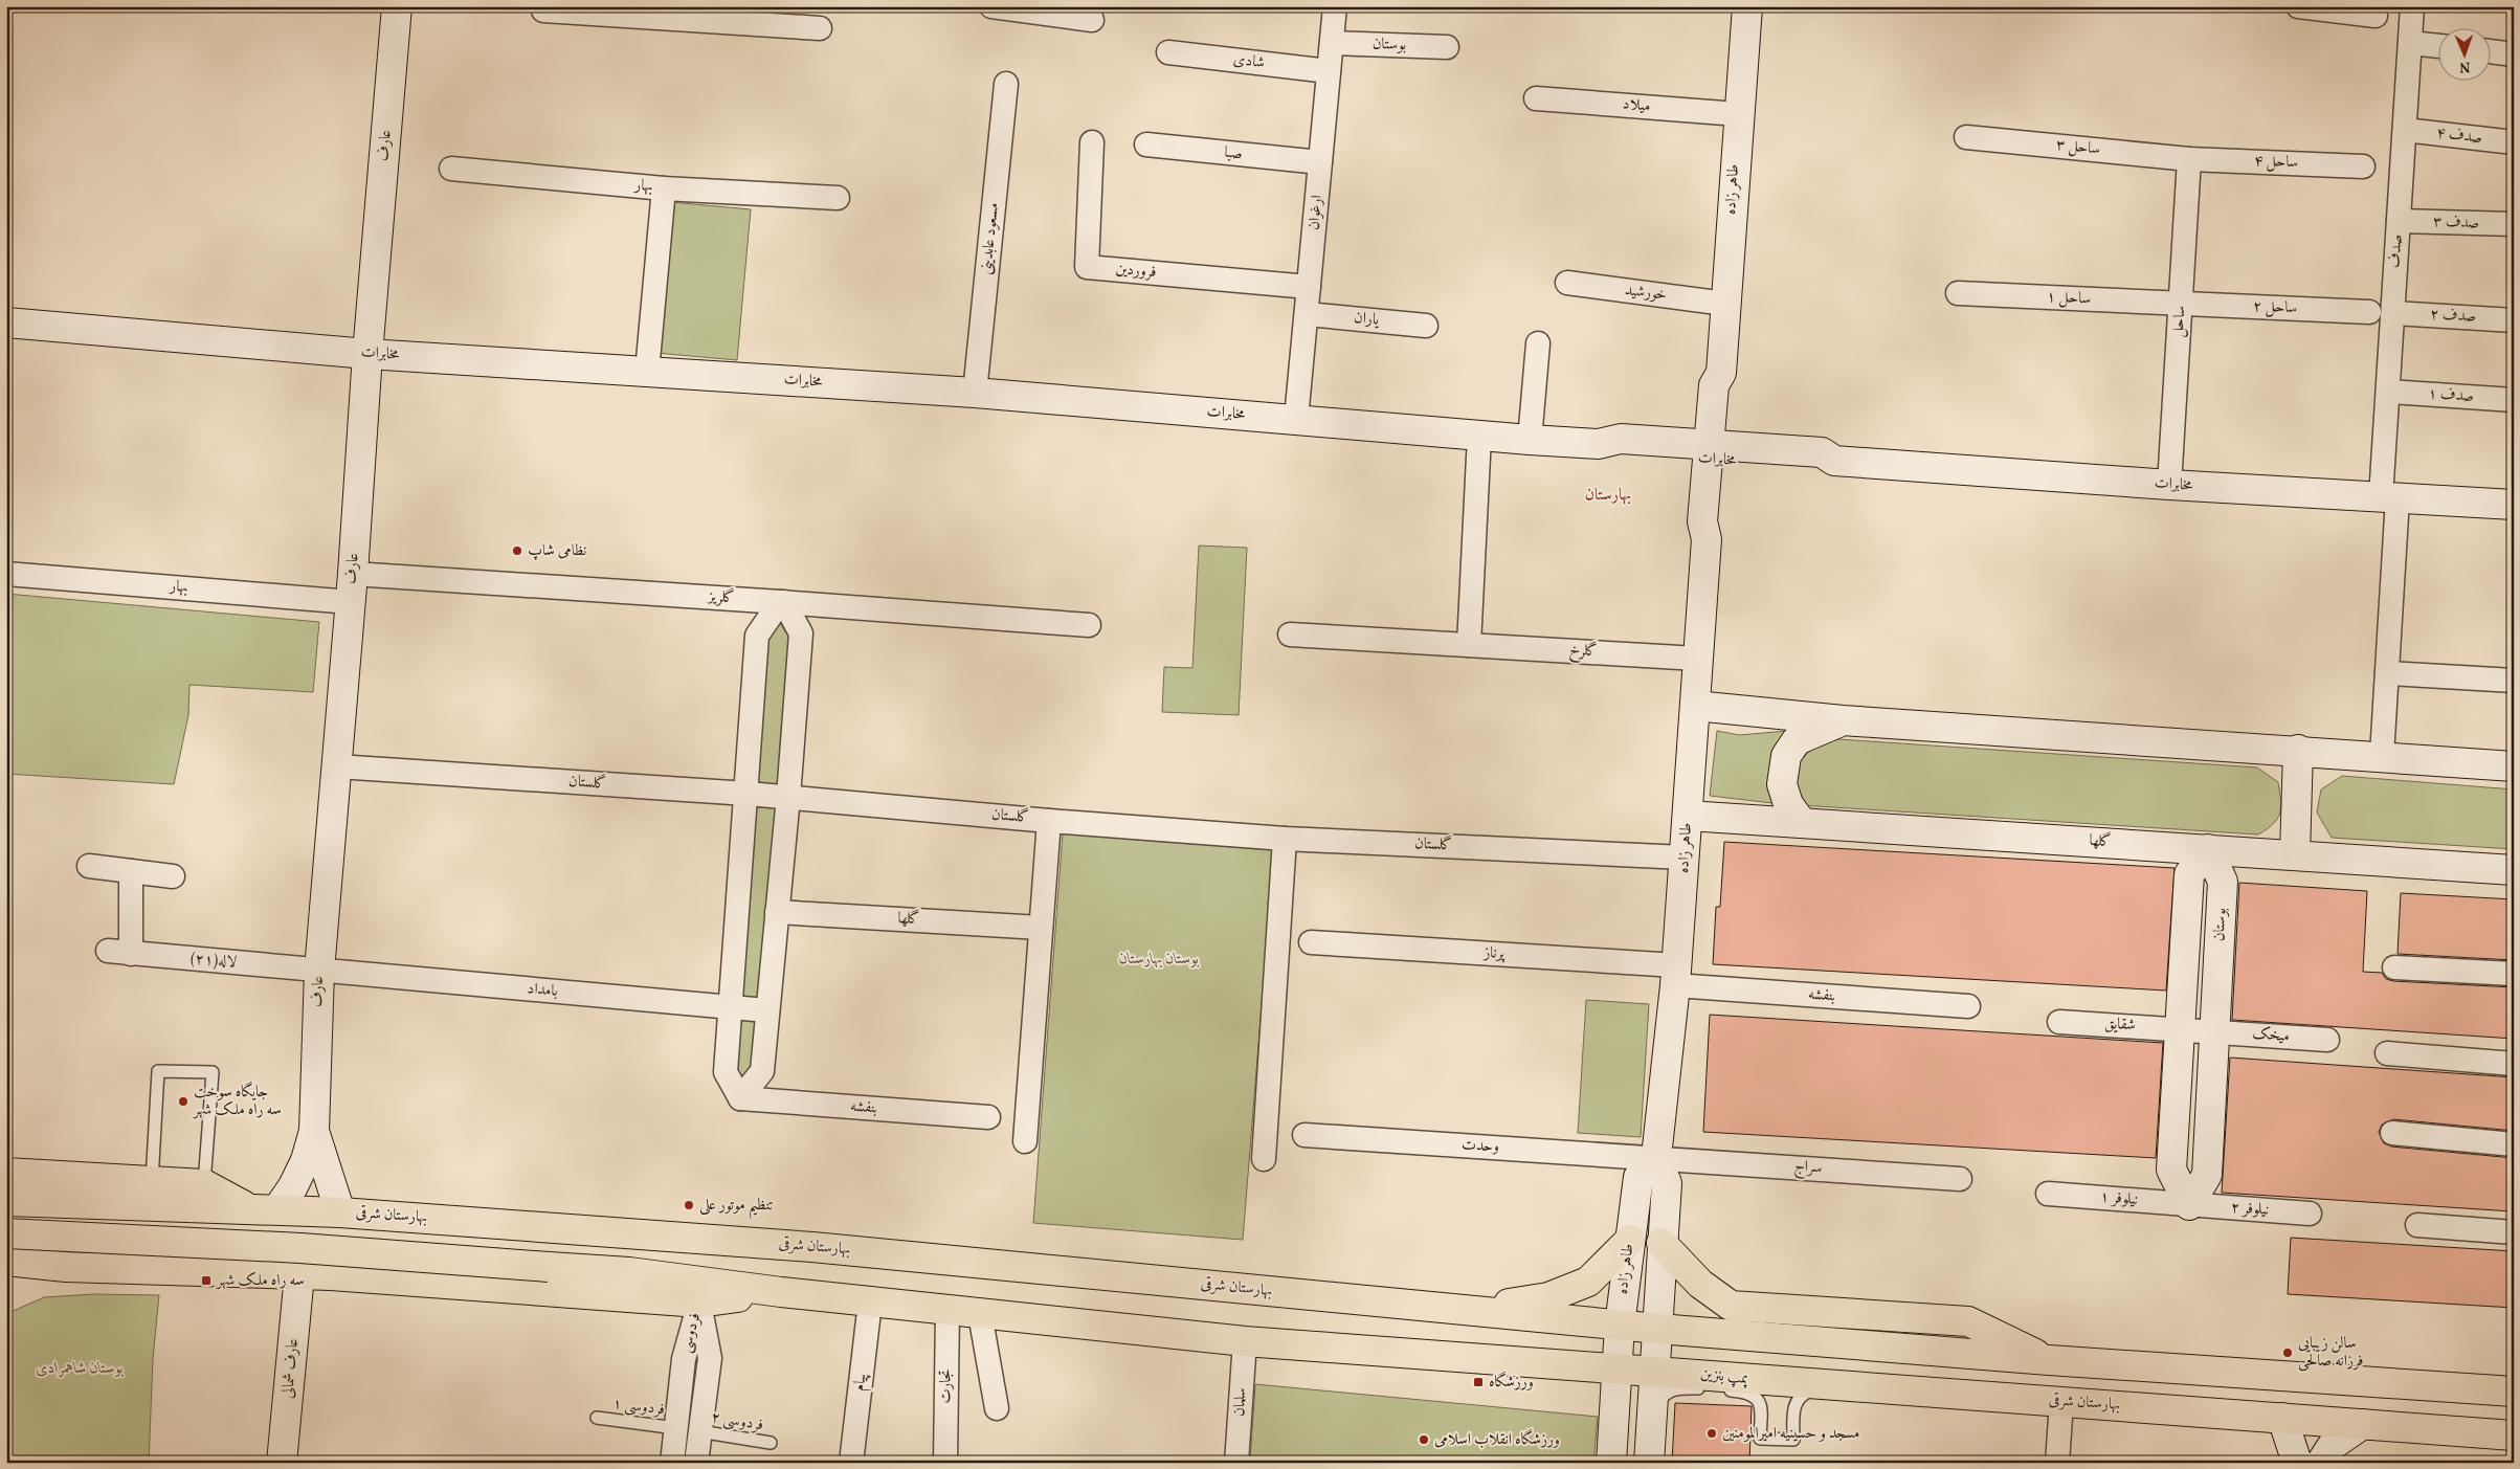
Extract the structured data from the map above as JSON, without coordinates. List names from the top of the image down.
{
  "streets": {
    "main road": ["بهارستان شرقی"],
    "street": [
      "بوستان",
      "شادی",
      "میلاد",
      "صدف ۴",
      "عارف",
      "ساحل ۳",
      "صبا",
      "ساحل ۴",
      "بهار",
      "طاهر زاده",
      "ارغوان",
      "صدف ۳",
      "مسعود عابدینی",
      "صدف",
      "فروردین",
      "خورشید",
      "ساحل ۱",
      "ساحل ۲",
      "صدف ۲",
      "یاران",
      "ساحل",
      "مخابرات",
      "صدف ۱",
      "گلریز",
      "گلرخ",
      "گلستان",
      "گلها",
      "پرناز",
      "لاله(۲۱)",
      "بامداد",
      "بنفشه",
      "شقایق",
      "میخک",
      "وحدت",
      "سراج",
      "نیلوفر ۱",
      "نیلوفر ۲",
      "فردوسی",
      "عارف شمالی",
      "پیام",
      "تجارت",
      "سلمان"
    ],
    "lane": ["پمپ بنزین", "فردوسی ۱", "فردوسی ۲"]
  },
  "crossings": [
    ["بوستان", "ارغوان"],
    ["بوستان", "گلها"],
    ["بوستان", "شقایق"],
    ["بوستان", "میخک"],
    ["بوستان", "نیلوفر ۱"],
    ["بوستان", "نیلوفر ۲"],
    ["شادی", "ارغوان"],
    ["میلاد", "طاهر زاده"],
    ["صدف ۴", "صدف"],
    ["عارف", "بهار"],
    ["عارف", "مخابرات"],
    ["عارف", "گلریز"],
    ["عارف", "گلستان"],
    ["عارف", "لاله(۲۱)"],
    ["عارف", "بامداد"],
    ["ساحل ۳", "ساحل ۴"],
    ["ساحل ۳", "ساحل"],
    ["صبا", "ارغوان"],
    ["ساحل ۴", "ساحل"],
    ["طاهر زاده", "خورشید"],
    ["طاهر زاده", "مخابرات"],
    ["طاهر زاده", "گلرخ"],
    ["طاهر زاده", "گلستان"],
    ["طاهر زاده", "گلها"],
    ["طاهر زاده", "پرناز"],
    ["طاهر زاده", "بنفشه"],
    ["طاهر زاده", "وحدت"],
    ["طاهر زاده", "سراج"],
    ["طاهر زاده", "بهارستان شرقی"],
    ["ارغوان", "فروردین"],
    ["ارغوان", "یاران"],
    ["ارغوان", "مخابرات"],
    ["صدف ۳", "صدف"],
    ["مسعود عابدینی", "مخابرات"],
    ["صدف", "صدف ۲"],
    ["صدف", "مخابرات"],
    ["صدف", "صدف ۱"],
    ["ساحل ۱", "ساحل ۲"],
    ["ساحل ۱", "ساحل"],
    ["ساحل ۲", "ساحل"],
    ["ساحل", "مخابرات"],
    ["پرناز", "بنفشه"],
    ["لاله(۲۱)", "بامداد"],
    ["شقایق", "میخک"],
    ["وحدت", "سراج"],
    ["نیلوفر ۱", "نیلوفر ۲"],
    ["بهارستان شرقی", "پمپ بنزین"],
    ["فردوسی", "فردوسی ۱"],
    ["فردوسی", "فردوسی ۲"]
  ],
  "districts": ["بهارستان"],
  "parks": ["بوستان بهارستان", "بوستان شاهمرادی"],
  "places": {
    "other": [
      "نظامی شاپ",
      "جایگاه سوخت سه راه ملک شهر",
      "تنظیم موتور علی",
      "سالن زیبایی فرزانه صالحی",
      "مسجد و حسینیه امیرالمومنین",
      "ورزشگاه انقلاب اسلامی"
    ],
    "transit": ["سه راه ملک شهر", "ورزشگاه"]
  },
  "north": "bottom"
}
